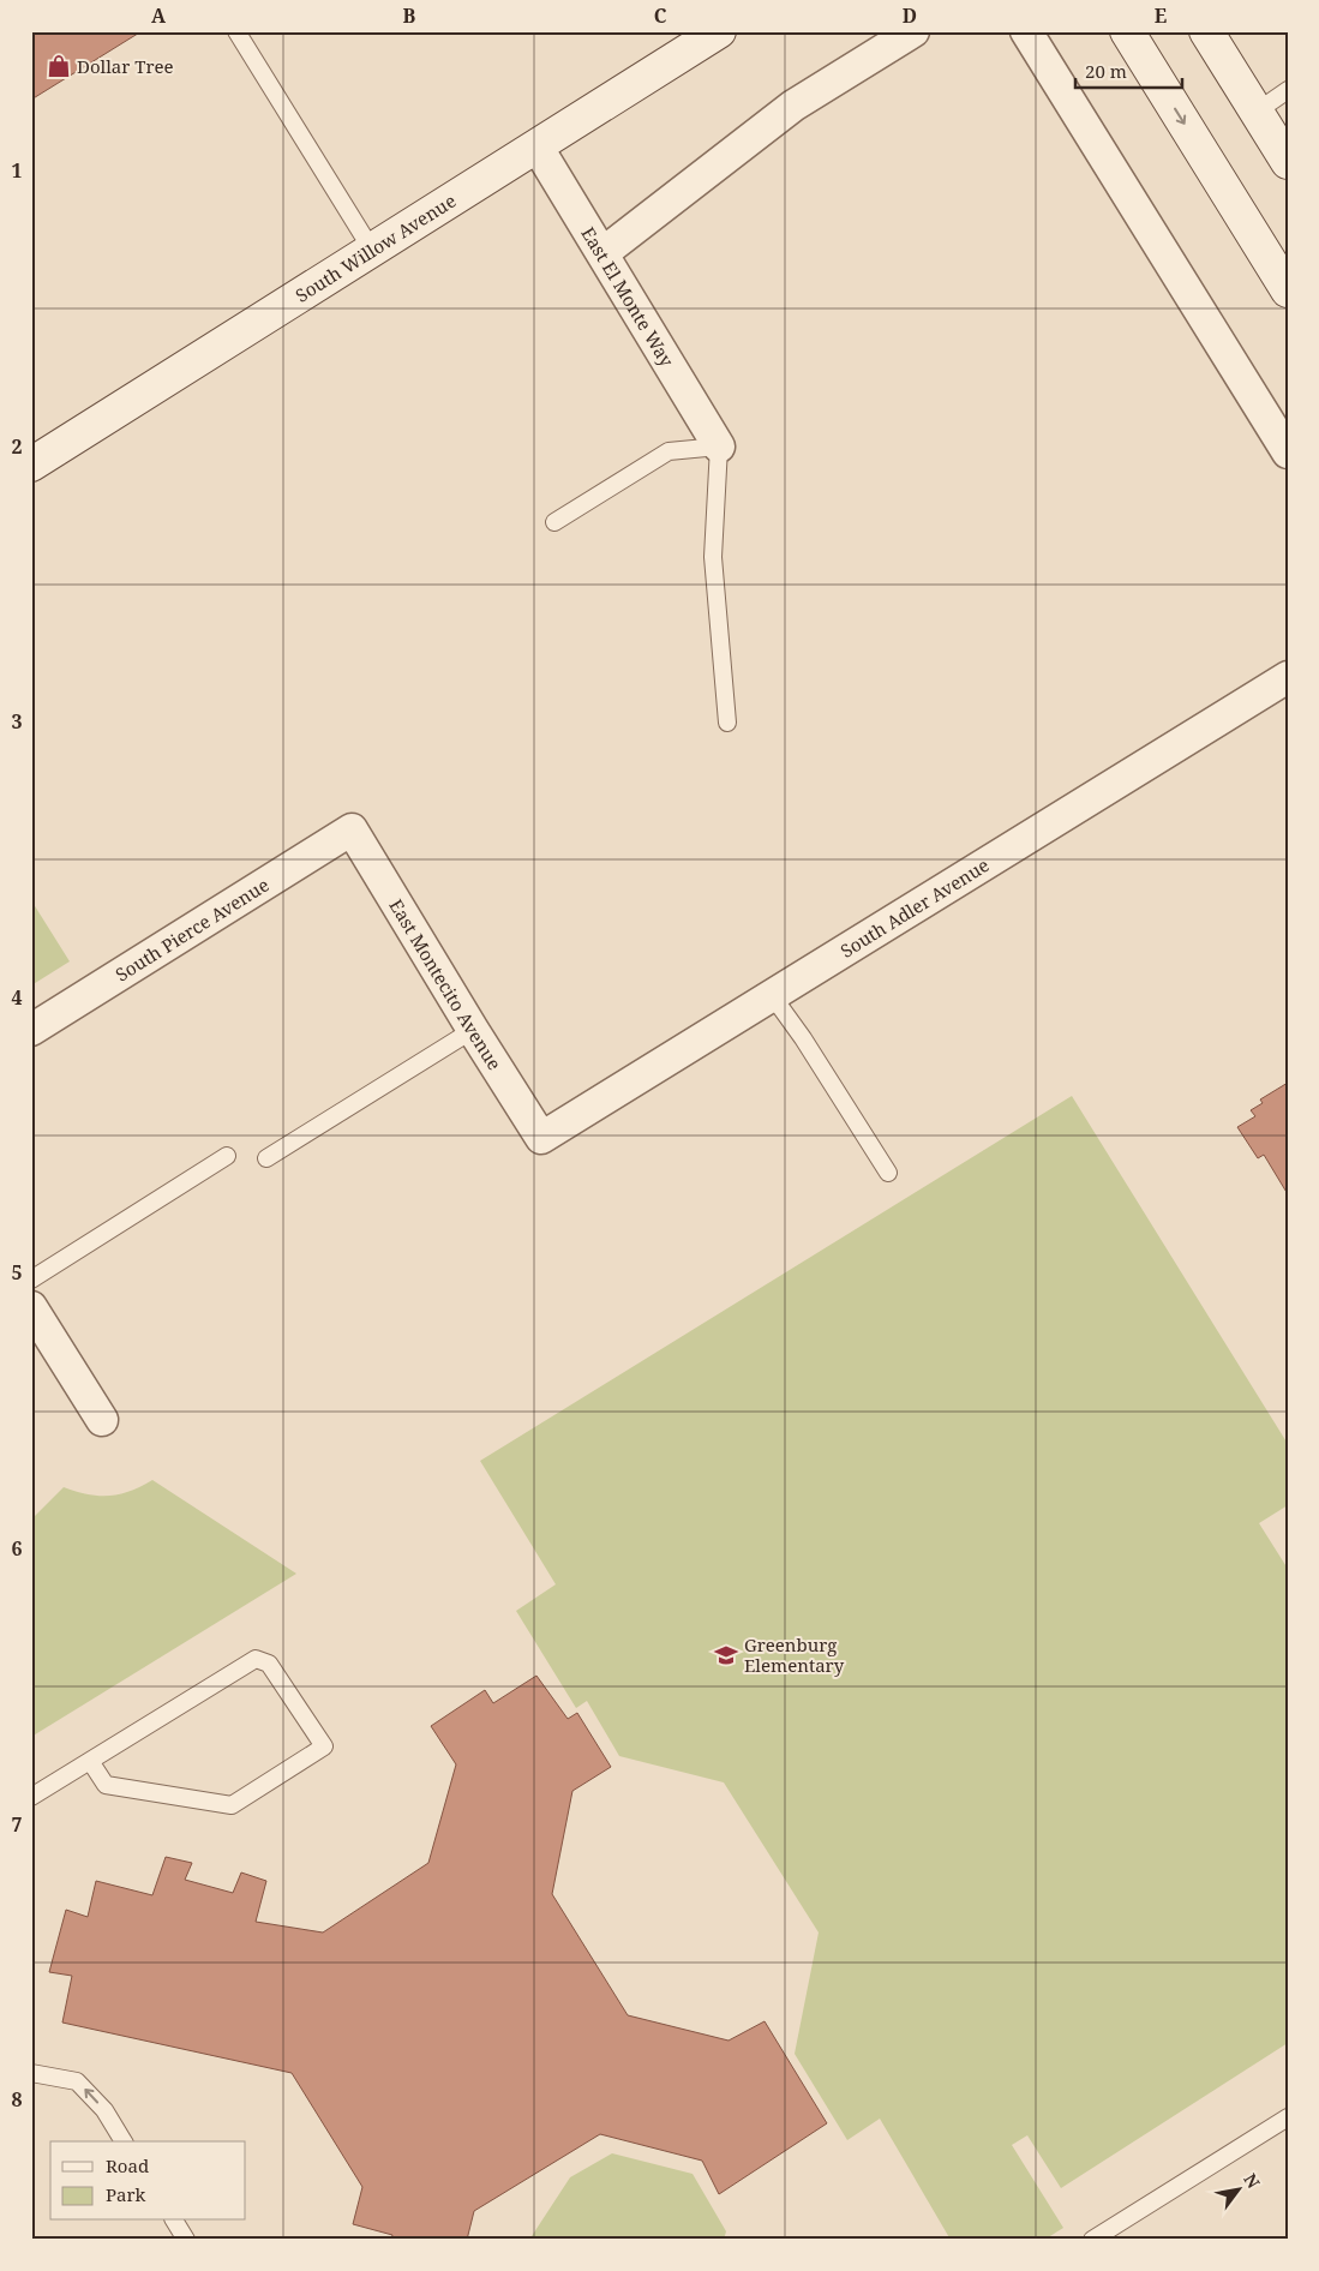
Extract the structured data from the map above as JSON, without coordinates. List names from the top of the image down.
{
  "streets": {
    "street": [
      "South Willow Avenue",
      "East El Monte Way",
      "South Adler Avenue",
      "South Pierce Avenue",
      "East Montecito Avenue"
    ]
  },
  "crossings": [
    ["South Willow Avenue", "East El Monte Way"],
    ["South Adler Avenue", "East Montecito Avenue"],
    ["South Pierce Avenue", "East Montecito Avenue"]
  ],
  "places": {
    "shop": ["Dollar Tree"],
    "school or university": ["Greenburg Elementary"]
  },
  "legend": ["Road", "Park"],
  "scale_bar": "20 m",
  "north": "top right",
  "grid": {
    "columns": [
      "A",
      "B",
      "C",
      "D",
      "E"
    ],
    "rows": [
      "1",
      "2",
      "3",
      "4",
      "5",
      "6",
      "7",
      "8"
    ]
  }
}
